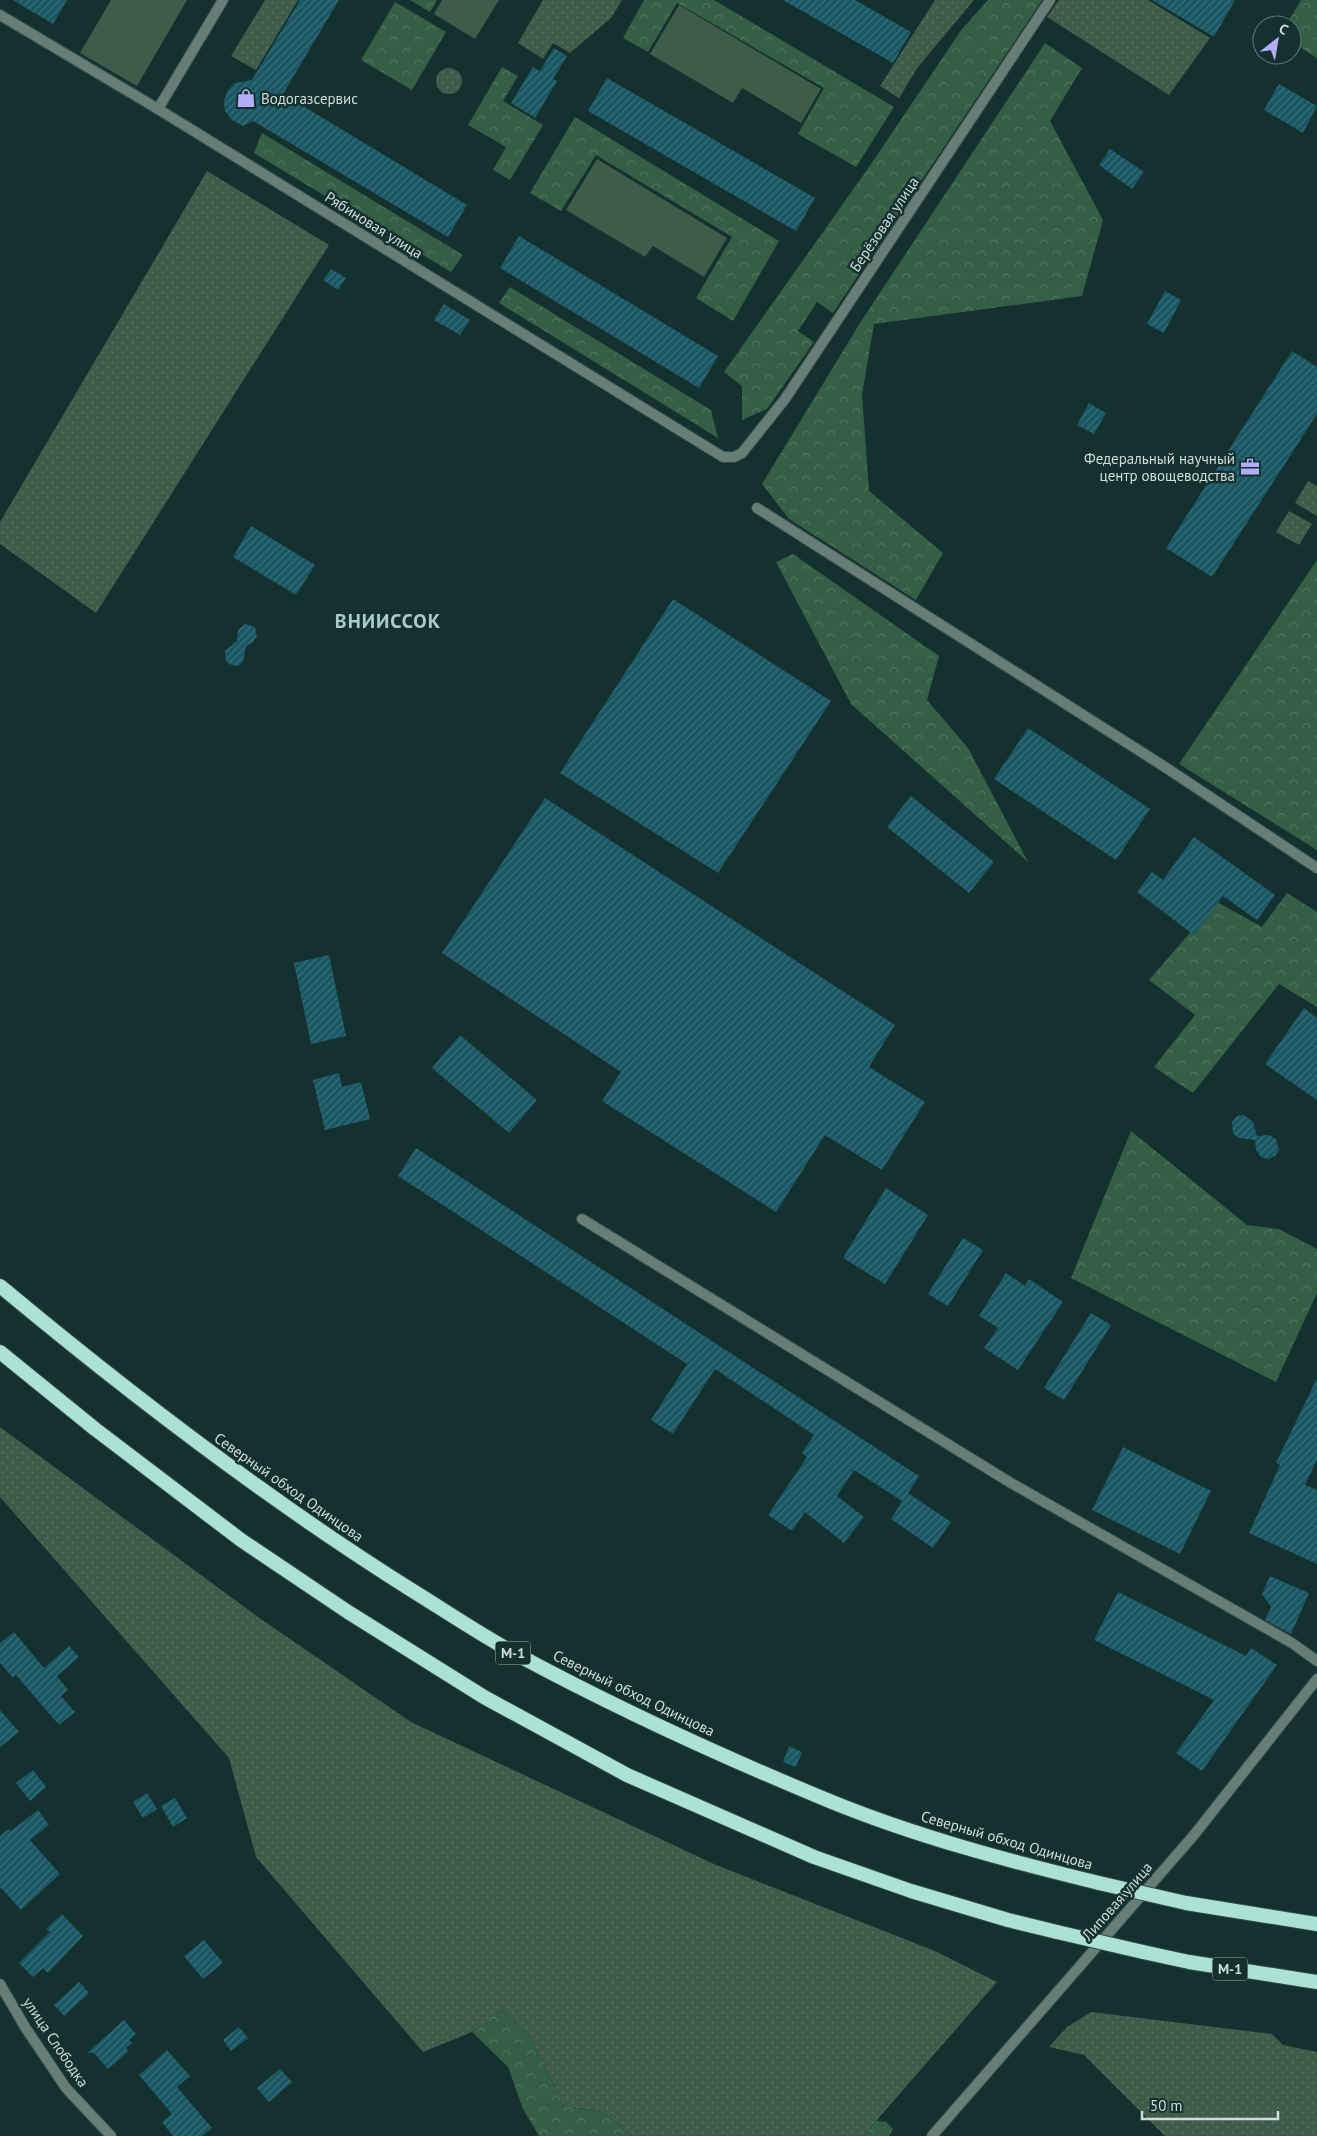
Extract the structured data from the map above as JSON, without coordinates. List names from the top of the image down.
{
  "streets": {
    "highway": ["Северный обход Одинцова", "М-1"],
    "street": [
      "Берёзовая улица",
      "Рябиновая улица",
      "Липовая улица",
      "улица Слободка"
    ]
  },
  "crossings": [
    ["Берёзовая улица", "Рябиновая улица"]
  ],
  "districts": ["ВНИИССОК"],
  "places": {
    "shop": ["Водогазсервис"],
    "office": ["Федеральный научный центр овощеводства"]
  },
  "scale_bar": "50 m",
  "north": "top right"
}
